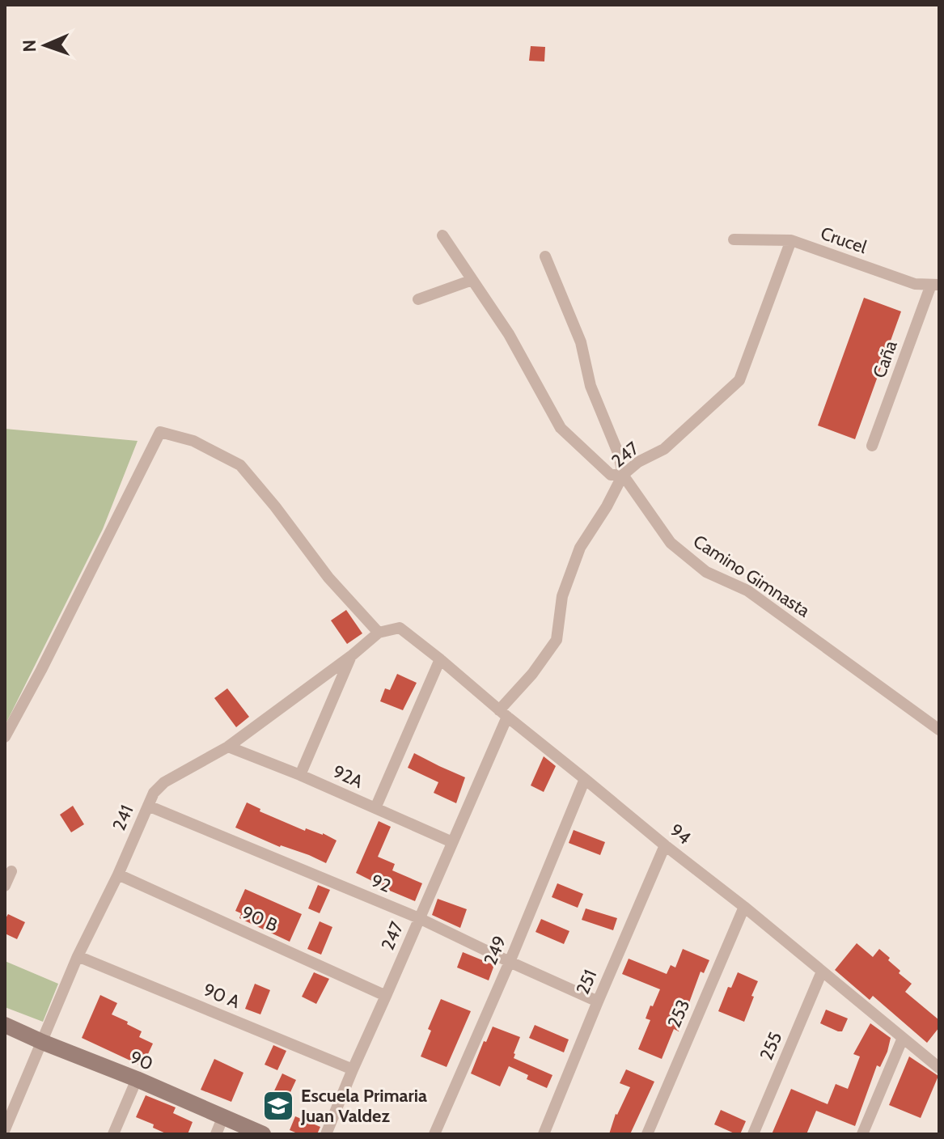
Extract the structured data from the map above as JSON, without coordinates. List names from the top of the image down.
{
  "streets": {
    "street": [
      "Crucel",
      "Caña",
      "247",
      "Camino Gimnasta",
      "92A",
      "241",
      "94",
      "92",
      "90 B",
      "249",
      "251",
      "90 A",
      "253",
      "255",
      "90"
    ]
  },
  "crossings": [
    ["Crucel", "Caña"],
    ["Crucel", "247"],
    ["247", "Camino Gimnasta"],
    ["247", "92A"],
    ["247", "94"],
    ["247", "92"],
    ["247", "90 B"],
    ["247", "90 A"],
    ["92A", "241"],
    ["241", "94"],
    ["241", "92"],
    ["241", "90 B"],
    ["241", "90 A"],
    ["241", "90"],
    ["94", "249"],
    ["94", "251"],
    ["94", "253"],
    ["94", "255"],
    ["92", "249"],
    ["92", "251"]
  ],
  "places": {
    "school or university": ["Escuela Primaria Juan Valdez"]
  },
  "north": "left"
}
